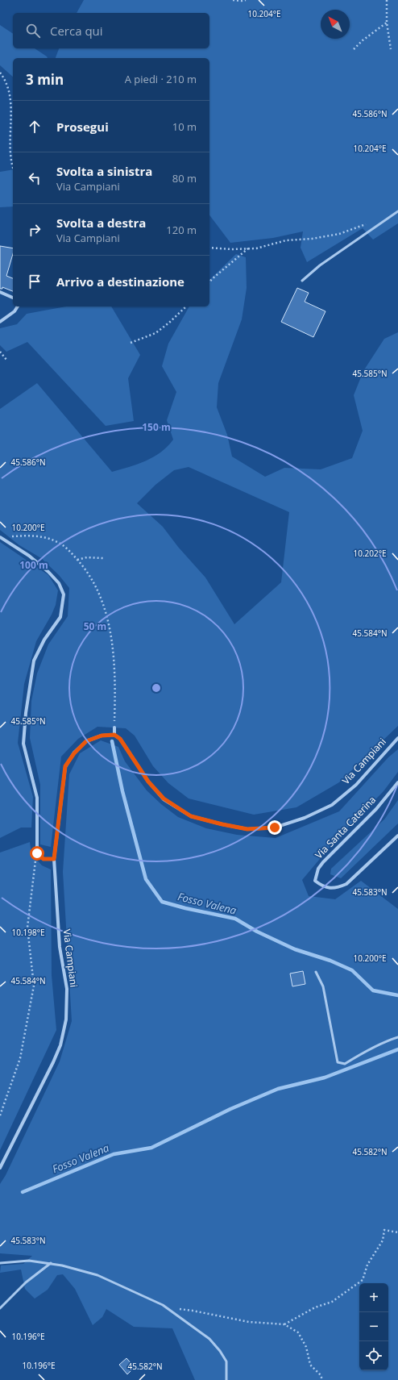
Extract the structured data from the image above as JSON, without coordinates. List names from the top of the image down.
{
  "streets": {
    "street": ["Via Campiani", "Via Santa Caterina"]
  },
  "water": ["Fosso Valena"],
  "north": "top left",
  "page": {
    "search": "Cerca qui",
    "heading": ["3 min", "A piedi · 210 m"],
    "list": [
      ["Prosegui", "10 m"],
      ["Svolta a sinistra", "Via Campiani", "80 m"],
      ["Svolta a destra", "Via Campiani", "120 m"],
      "Arrivo a destinazione"
    ],
    "map_buttons": ["+", "−"]
  },
  "coordinates": [
    "10.204°E",
    "45.586°N",
    "45.585°N",
    "10.200°E",
    "10.202°E",
    "45.584°N",
    "45.583°N",
    "10.198°E",
    "45.582°N",
    "10.196°E"
  ],
  "rings": ["150 m", "100 m", "50 m"]
}
